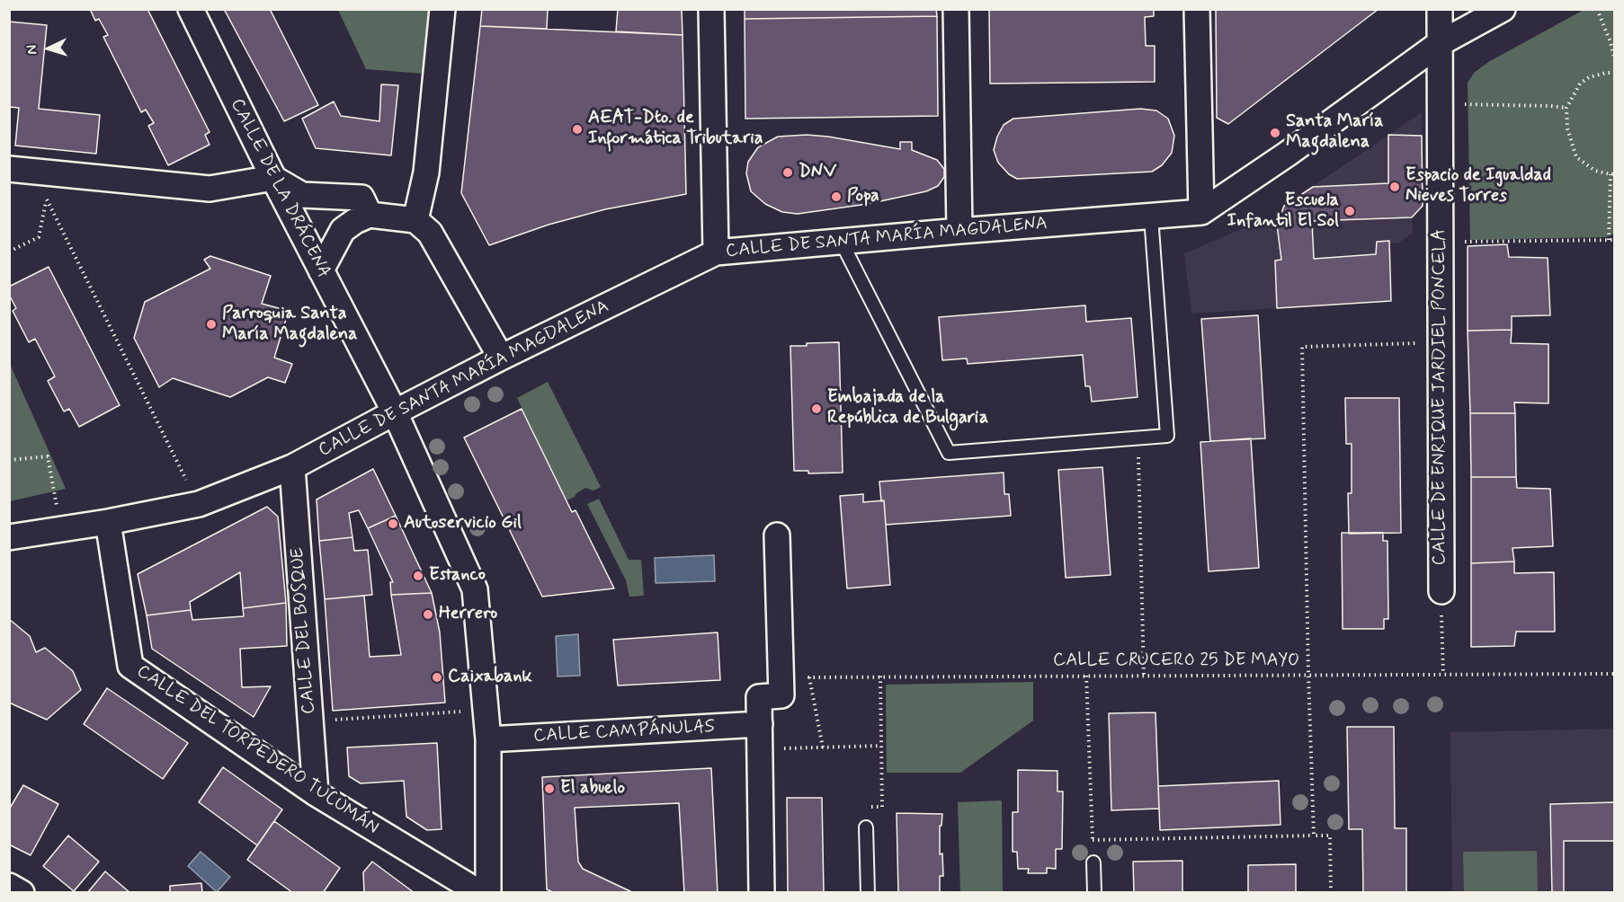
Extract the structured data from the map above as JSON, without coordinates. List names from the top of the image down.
{
  "streets": {
    "street": [
      "CALLE DE LA DRÁCENA",
      "CALLE DE SANTA MARÍA MAGDALENA",
      "CALLE DE ENRIQUE JARDIEL PONCELA",
      "CALLE DEL BOSQUE",
      "CALLE CAMPÁNULAS",
      "CALLE DEL TORPEDERO TUCUMÁN"
    ],
    "path": ["CALLE CRUCERO 25 DE MAYO"]
  },
  "crossings": [
    ["CALLE DE LA DRÁCENA", "CALLE DE SANTA MARÍA MAGDALENA"],
    ["CALLE DE LA DRÁCENA", "CALLE CAMPÁNULAS"],
    ["CALLE DE SANTA MARÍA MAGDALENA", "CALLE DE ENRIQUE JARDIEL PONCELA"],
    ["CALLE DE SANTA MARÍA MAGDALENA", "CALLE DEL BOSQUE"],
    ["CALLE DE SANTA MARÍA MAGDALENA", "CALLE DEL TORPEDERO TUCUMÁN"],
    ["CALLE DEL BOSQUE", "CALLE DEL TORPEDERO TUCUMÁN"]
  ],
  "places": [
    "AEAT-Dto. de Informática Tributaria",
    "Santa María Magdalena",
    "DNV",
    "Espacio de Igualdad Nieves Torres",
    "Popa",
    "Escuela Infantil El Sol",
    "Parroquia Santa María Magdalena",
    "Embajada de la República de Bulgaria",
    "Autoservicio Gil",
    "Estanco",
    "Herrero",
    "Caixabank",
    "El abuelo"
  ],
  "north": "left"
}
